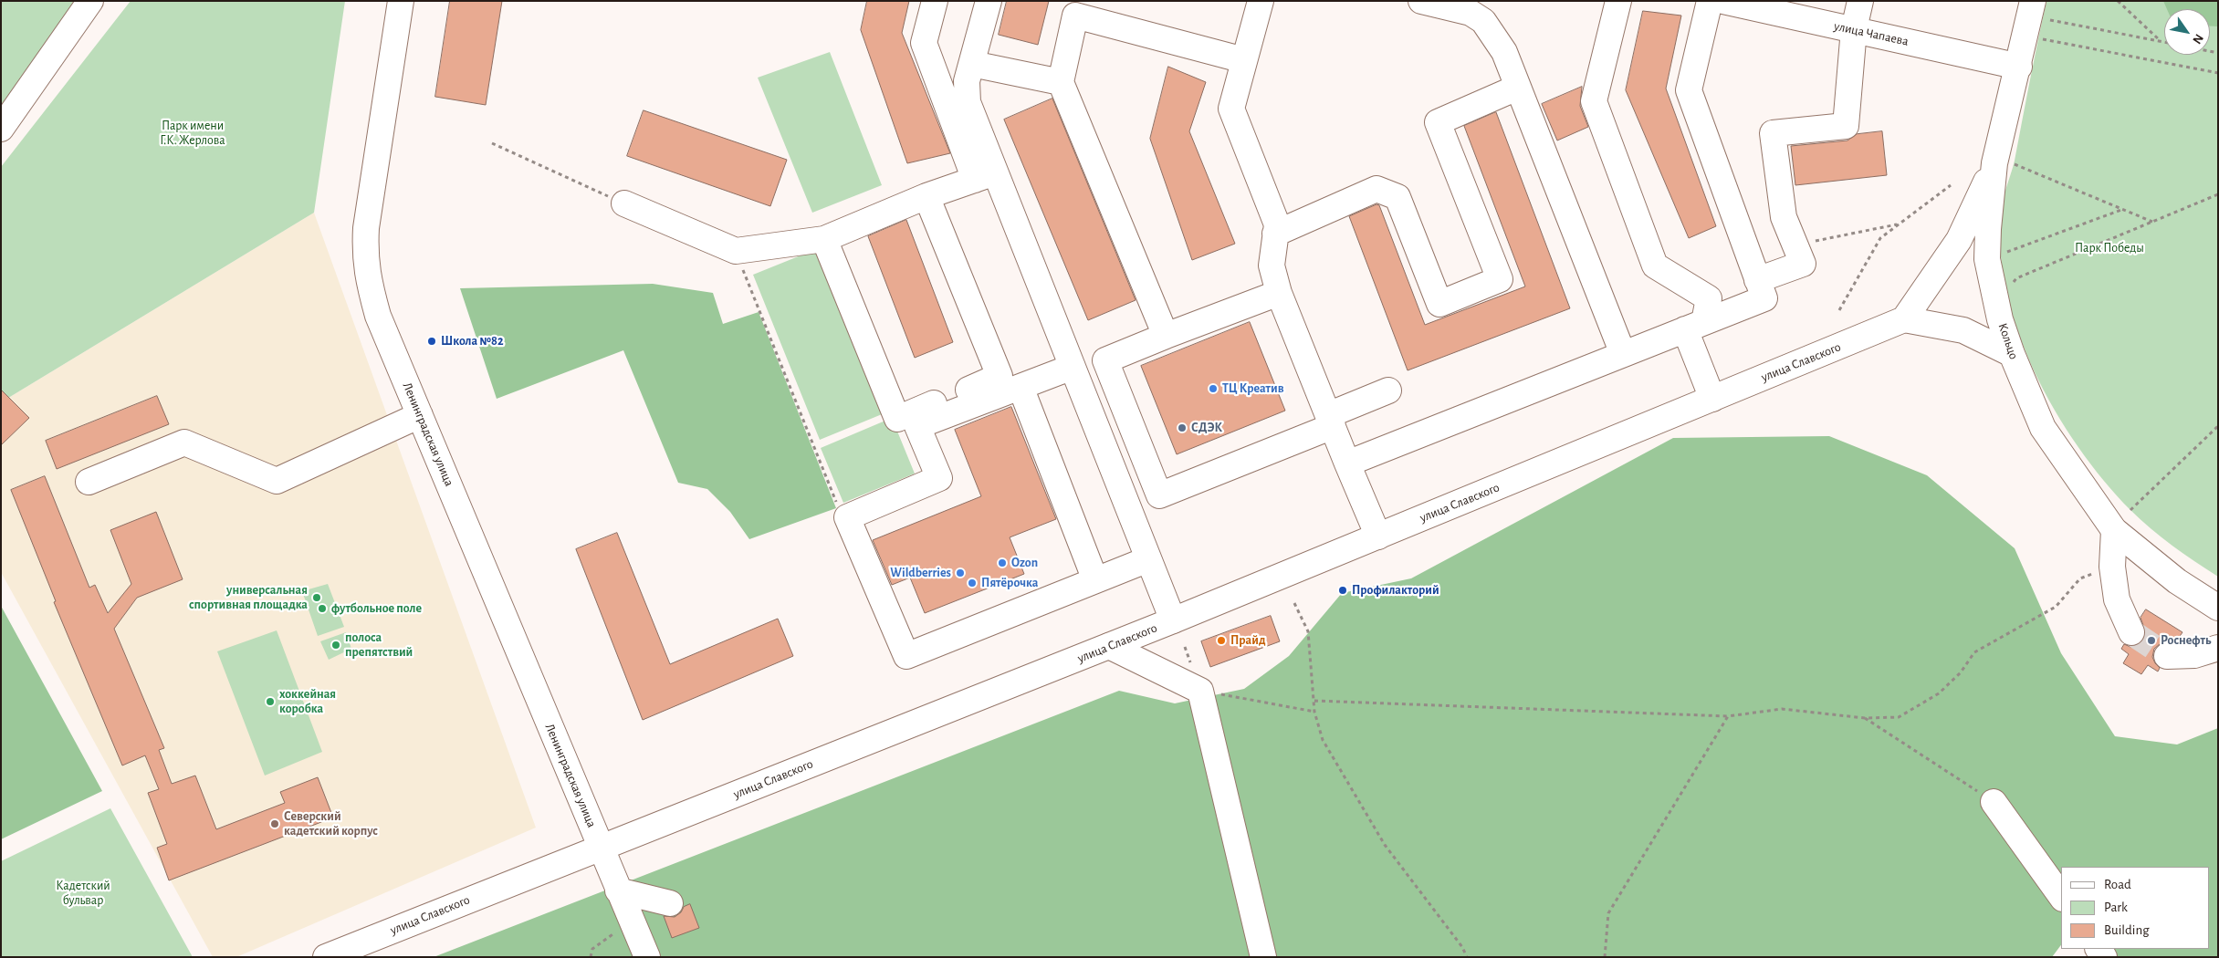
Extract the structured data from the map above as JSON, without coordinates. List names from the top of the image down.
{
  "streets": {
    "main road": [
      "улица Чапаева",
      "Кольцо",
      "улица Славского",
      "Ленинградская улица"
    ]
  },
  "crossings": [
    ["улица Чапаева", "Кольцо"],
    ["улица Славского", "Ленинградская улица"]
  ],
  "parks": ["Парк имени Г.К. Жерлова", "Парк Победы", "Кадетский бульвар"],
  "places": [
    "Школа №82",
    "ТЦ Креатив",
    "СДЭК",
    "Ozon",
    "Wildberries",
    "Пятёрочка",
    "Профилакторий",
    "универсальная спортивная площадка",
    "футбольное поле",
    "Прайд",
    "Роснефть",
    "полоса препятствий",
    "хоккейная коробка",
    "Северский кадетский корпус"
  ],
  "legend": ["Road", "Park", "Building"],
  "north": "bottom right"
}
